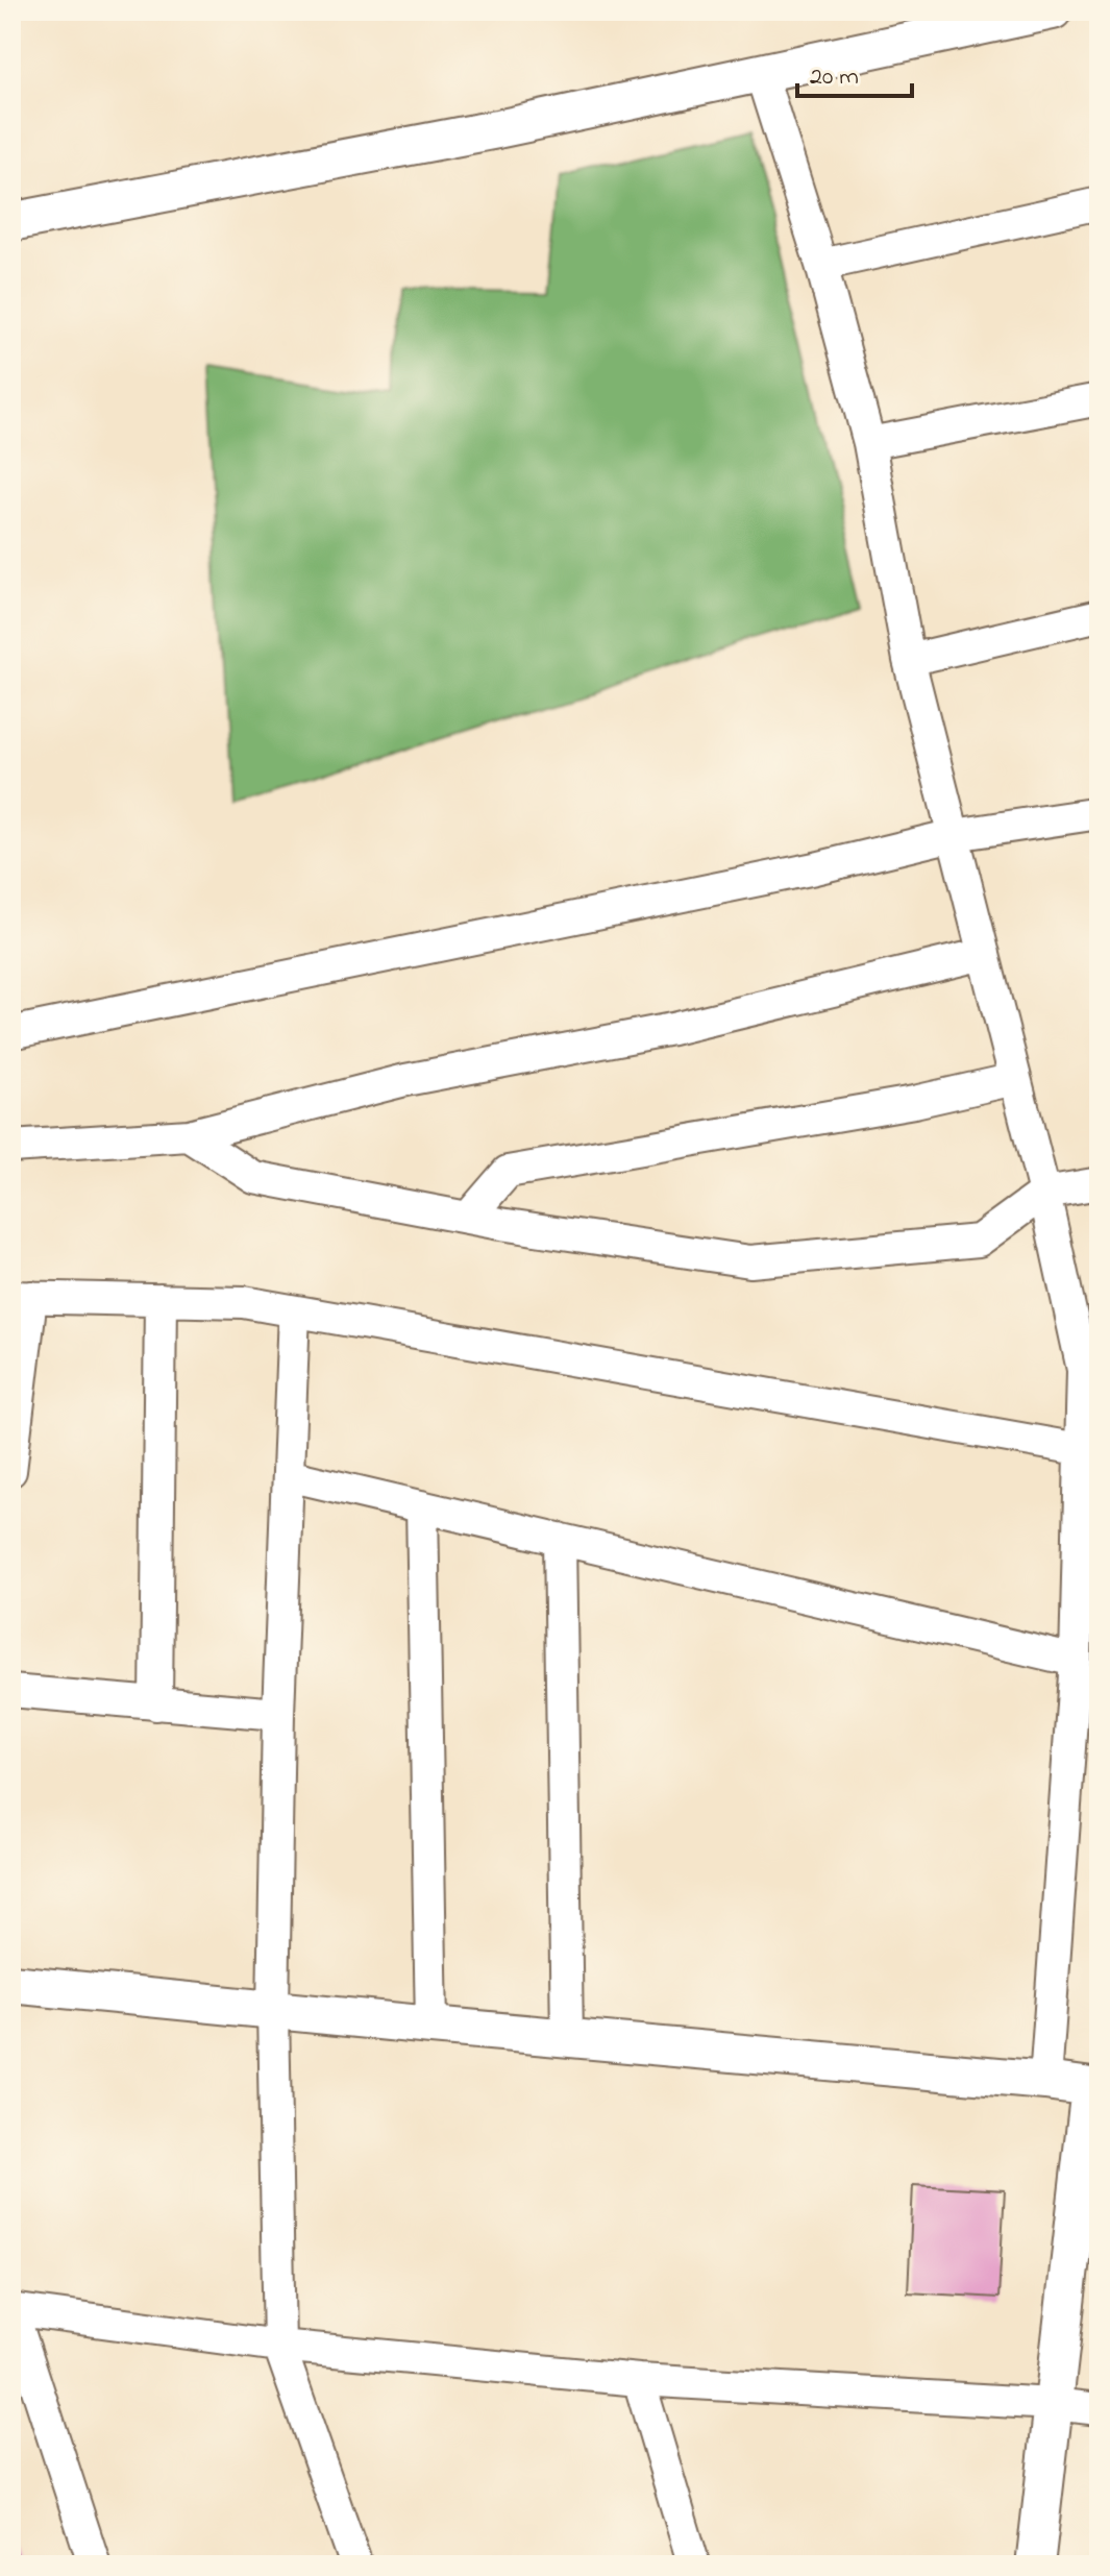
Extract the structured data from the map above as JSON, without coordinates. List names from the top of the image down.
{
  "scale_bar": "20 m"
}
